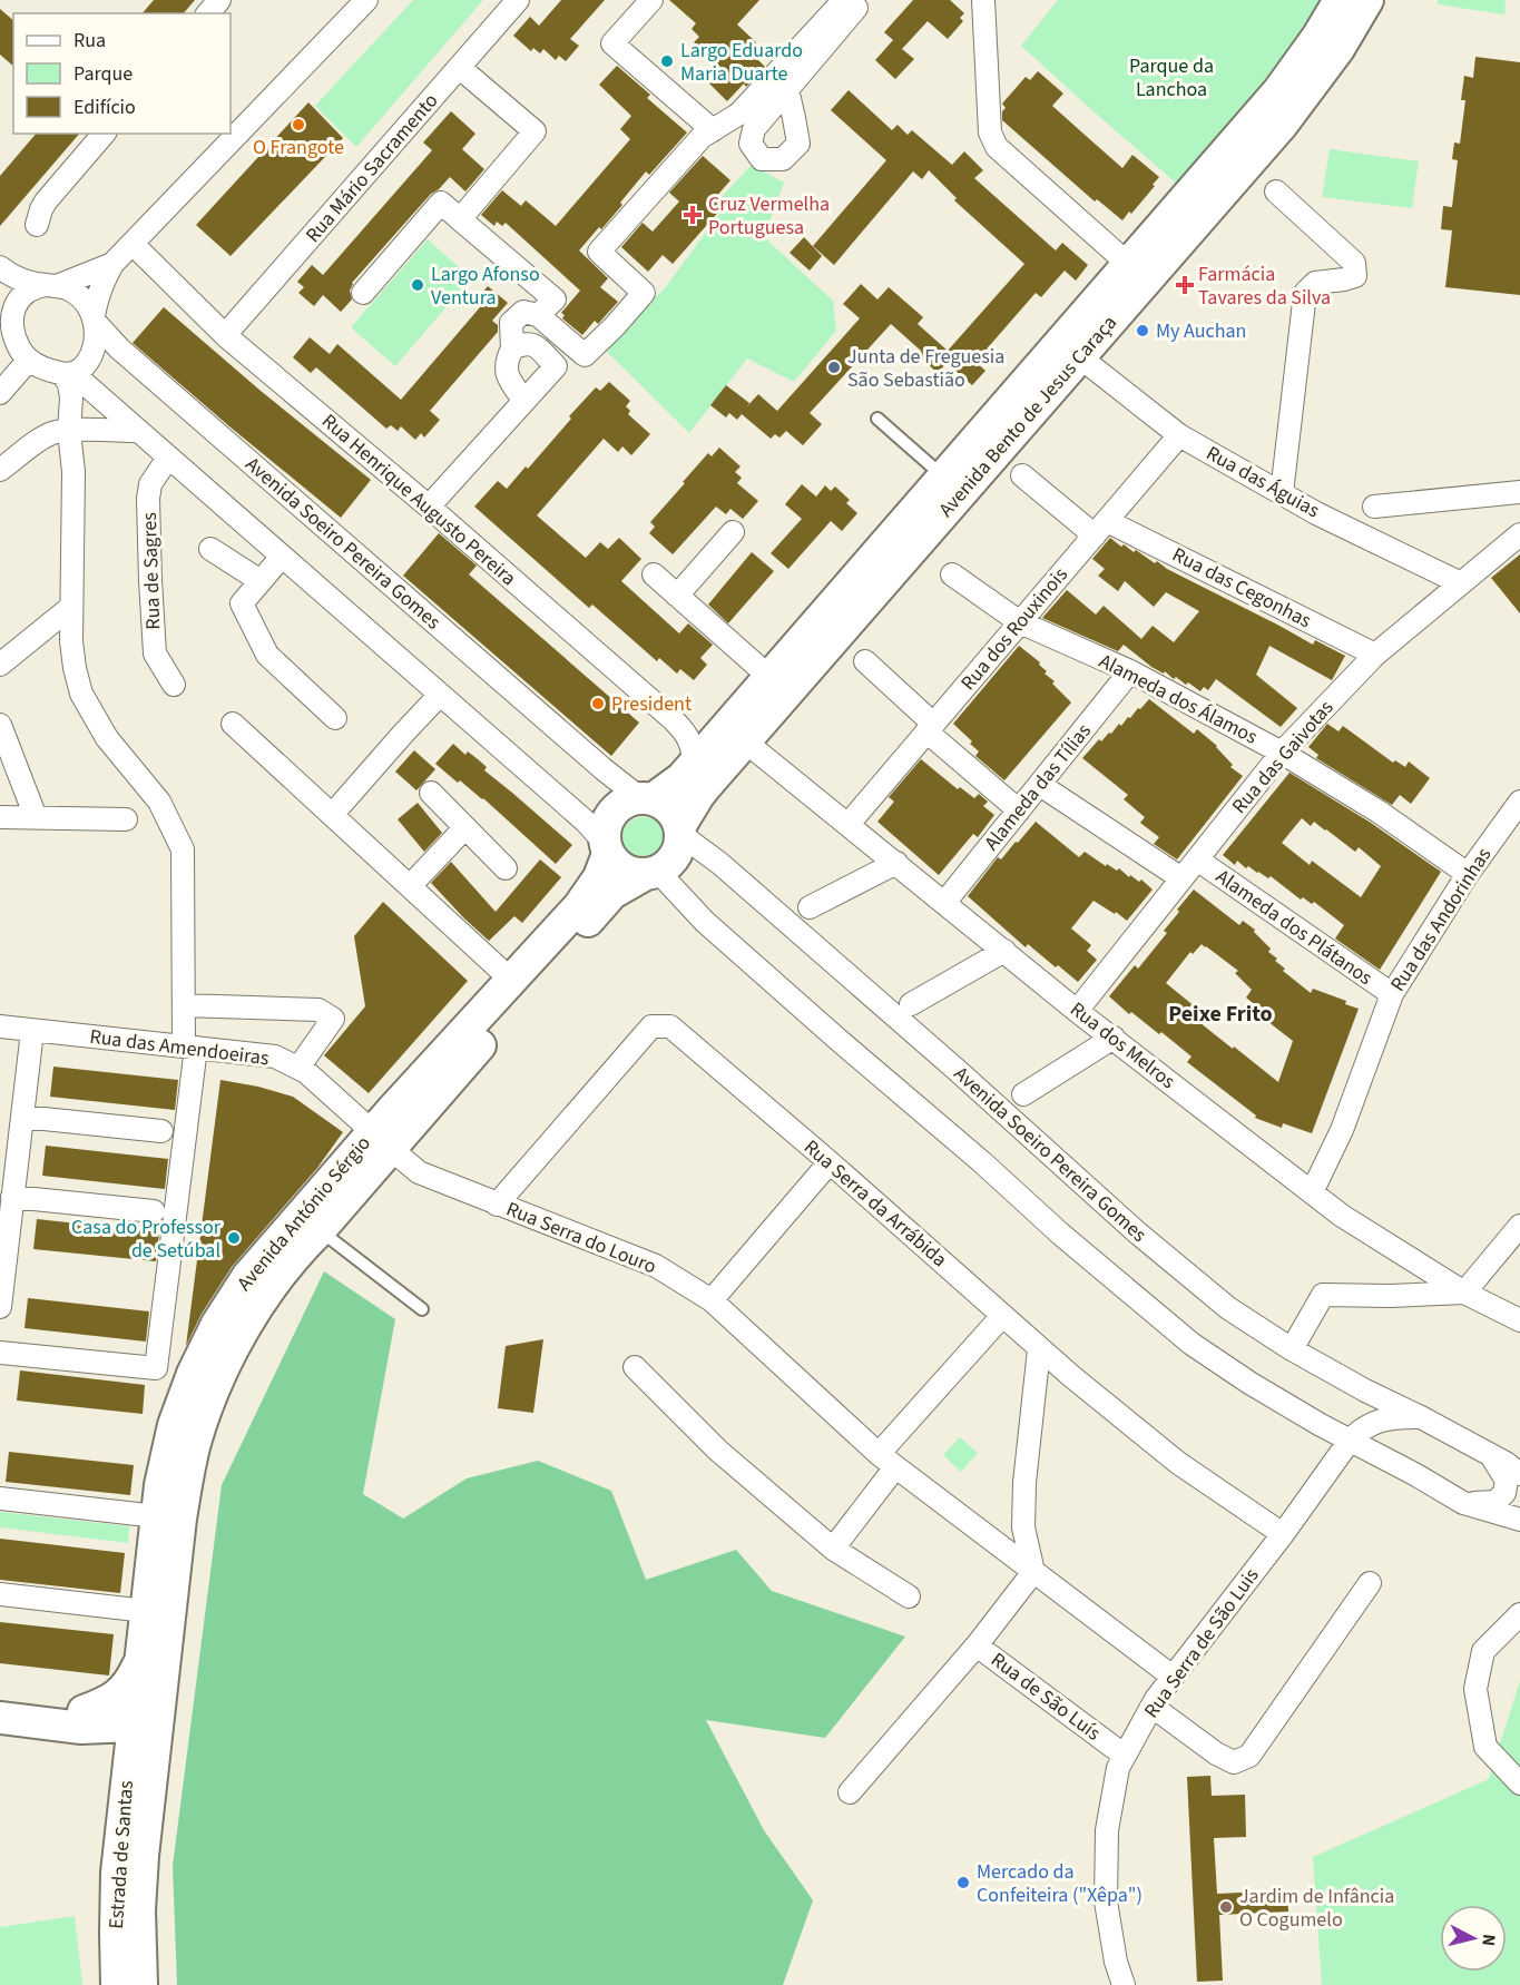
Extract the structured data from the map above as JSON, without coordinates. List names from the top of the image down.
{
  "streets": {
    "main road": [
      "Avenida Bento de Jesus Caraça",
      "Avenida Soeiro Pereira Gomes",
      "Avenida António Sérgio",
      "Estrada de Santas"
    ],
    "street": [
      "Rua Mário Sacramento",
      "Rua das Águias",
      "Rua Henrique Augusto Pereira",
      "Rua de Sagres",
      "Rua das Cegonhas",
      "Rua dos Rouxinois",
      "Alameda dos Álamos",
      "Rua das Gaivotas",
      "Alameda das Tílias",
      "Rua das Andorinhas",
      "Alameda dos Plátanos",
      "Rua dos Melros",
      "Rua das Amendoeiras",
      "Rua Serra da Arrábida",
      "Rua Serra do Louro",
      "Rua Serra de São Luis",
      "Rua de São Luís"
    ]
  },
  "crossings": [
    ["Rua Mário Sacramento", "Rua Henrique Augusto Pereira"],
    ["Avenida Bento de Jesus Caraça", "Rua das Águias"],
    ["Avenida Bento de Jesus Caraça", "Rua Henrique Augusto Pereira"],
    ["Avenida Bento de Jesus Caraça", "Avenida Soeiro Pereira Gomes"],
    ["Avenida Bento de Jesus Caraça", "Rua dos Melros"],
    ["Avenida Bento de Jesus Caraça", "Avenida António Sérgio"],
    ["Rua das Águias", "Rua dos Rouxinois"],
    ["Rua das Águias", "Rua das Gaivotas"],
    ["Avenida Soeiro Pereira Gomes", "Avenida António Sérgio"],
    ["Avenida Soeiro Pereira Gomes", "Rua Serra de São Luis"],
    ["Rua das Cegonhas", "Rua dos Rouxinois"],
    ["Rua das Cegonhas", "Rua das Gaivotas"],
    ["Rua dos Rouxinois", "Alameda dos Álamos"],
    ["Rua dos Rouxinois", "Rua dos Melros"],
    ["Alameda dos Álamos", "Rua das Gaivotas"],
    ["Alameda dos Álamos", "Alameda das Tílias"],
    ["Alameda dos Álamos", "Rua das Andorinhas"],
    ["Rua das Gaivotas", "Alameda dos Plátanos"],
    ["Rua das Gaivotas", "Rua dos Melros"],
    ["Alameda das Tílias", "Rua dos Melros"],
    ["Rua das Andorinhas", "Alameda dos Plátanos"],
    ["Rua das Andorinhas", "Rua dos Melros"],
    ["Rua das Amendoeiras", "Avenida António Sérgio"],
    ["Rua das Amendoeiras", "Rua Serra do Louro"],
    ["Rua Serra da Arrábida", "Rua Serra do Louro"],
    ["Rua Serra da Arrábida", "Rua Serra de São Luis"],
    ["Avenida António Sérgio", "Rua Serra do Louro"],
    ["Avenida António Sérgio", "Estrada de Santas"],
    ["Rua Serra do Louro", "Rua Serra de São Luis"],
    ["Rua Serra do Louro", "Rua de São Luís"],
    ["Rua Serra de São Luis", "Rua de São Luís"]
  ],
  "districts": ["Peixe Frito"],
  "parks": ["Parque da Lanchoa"],
  "places": {
    "other": [
      "Largo Eduardo Maria Duarte",
      "O Frangote",
      "Largo Afonso Ventura",
      "My Auchan",
      "Junta de Freguesia São Sebastião",
      "President",
      "Casa do Professor de Setúbal",
      "Mercado da Confeiteira (\"Xêpa\")",
      "Jardim de Infância O Cogumelo"
    ],
    "health": ["Cruz Vermelha Portuguesa", "Farmácia Tavares da Silva"]
  },
  "legend": ["Rua", "Parque", "Edifício"],
  "north": "right"
}
